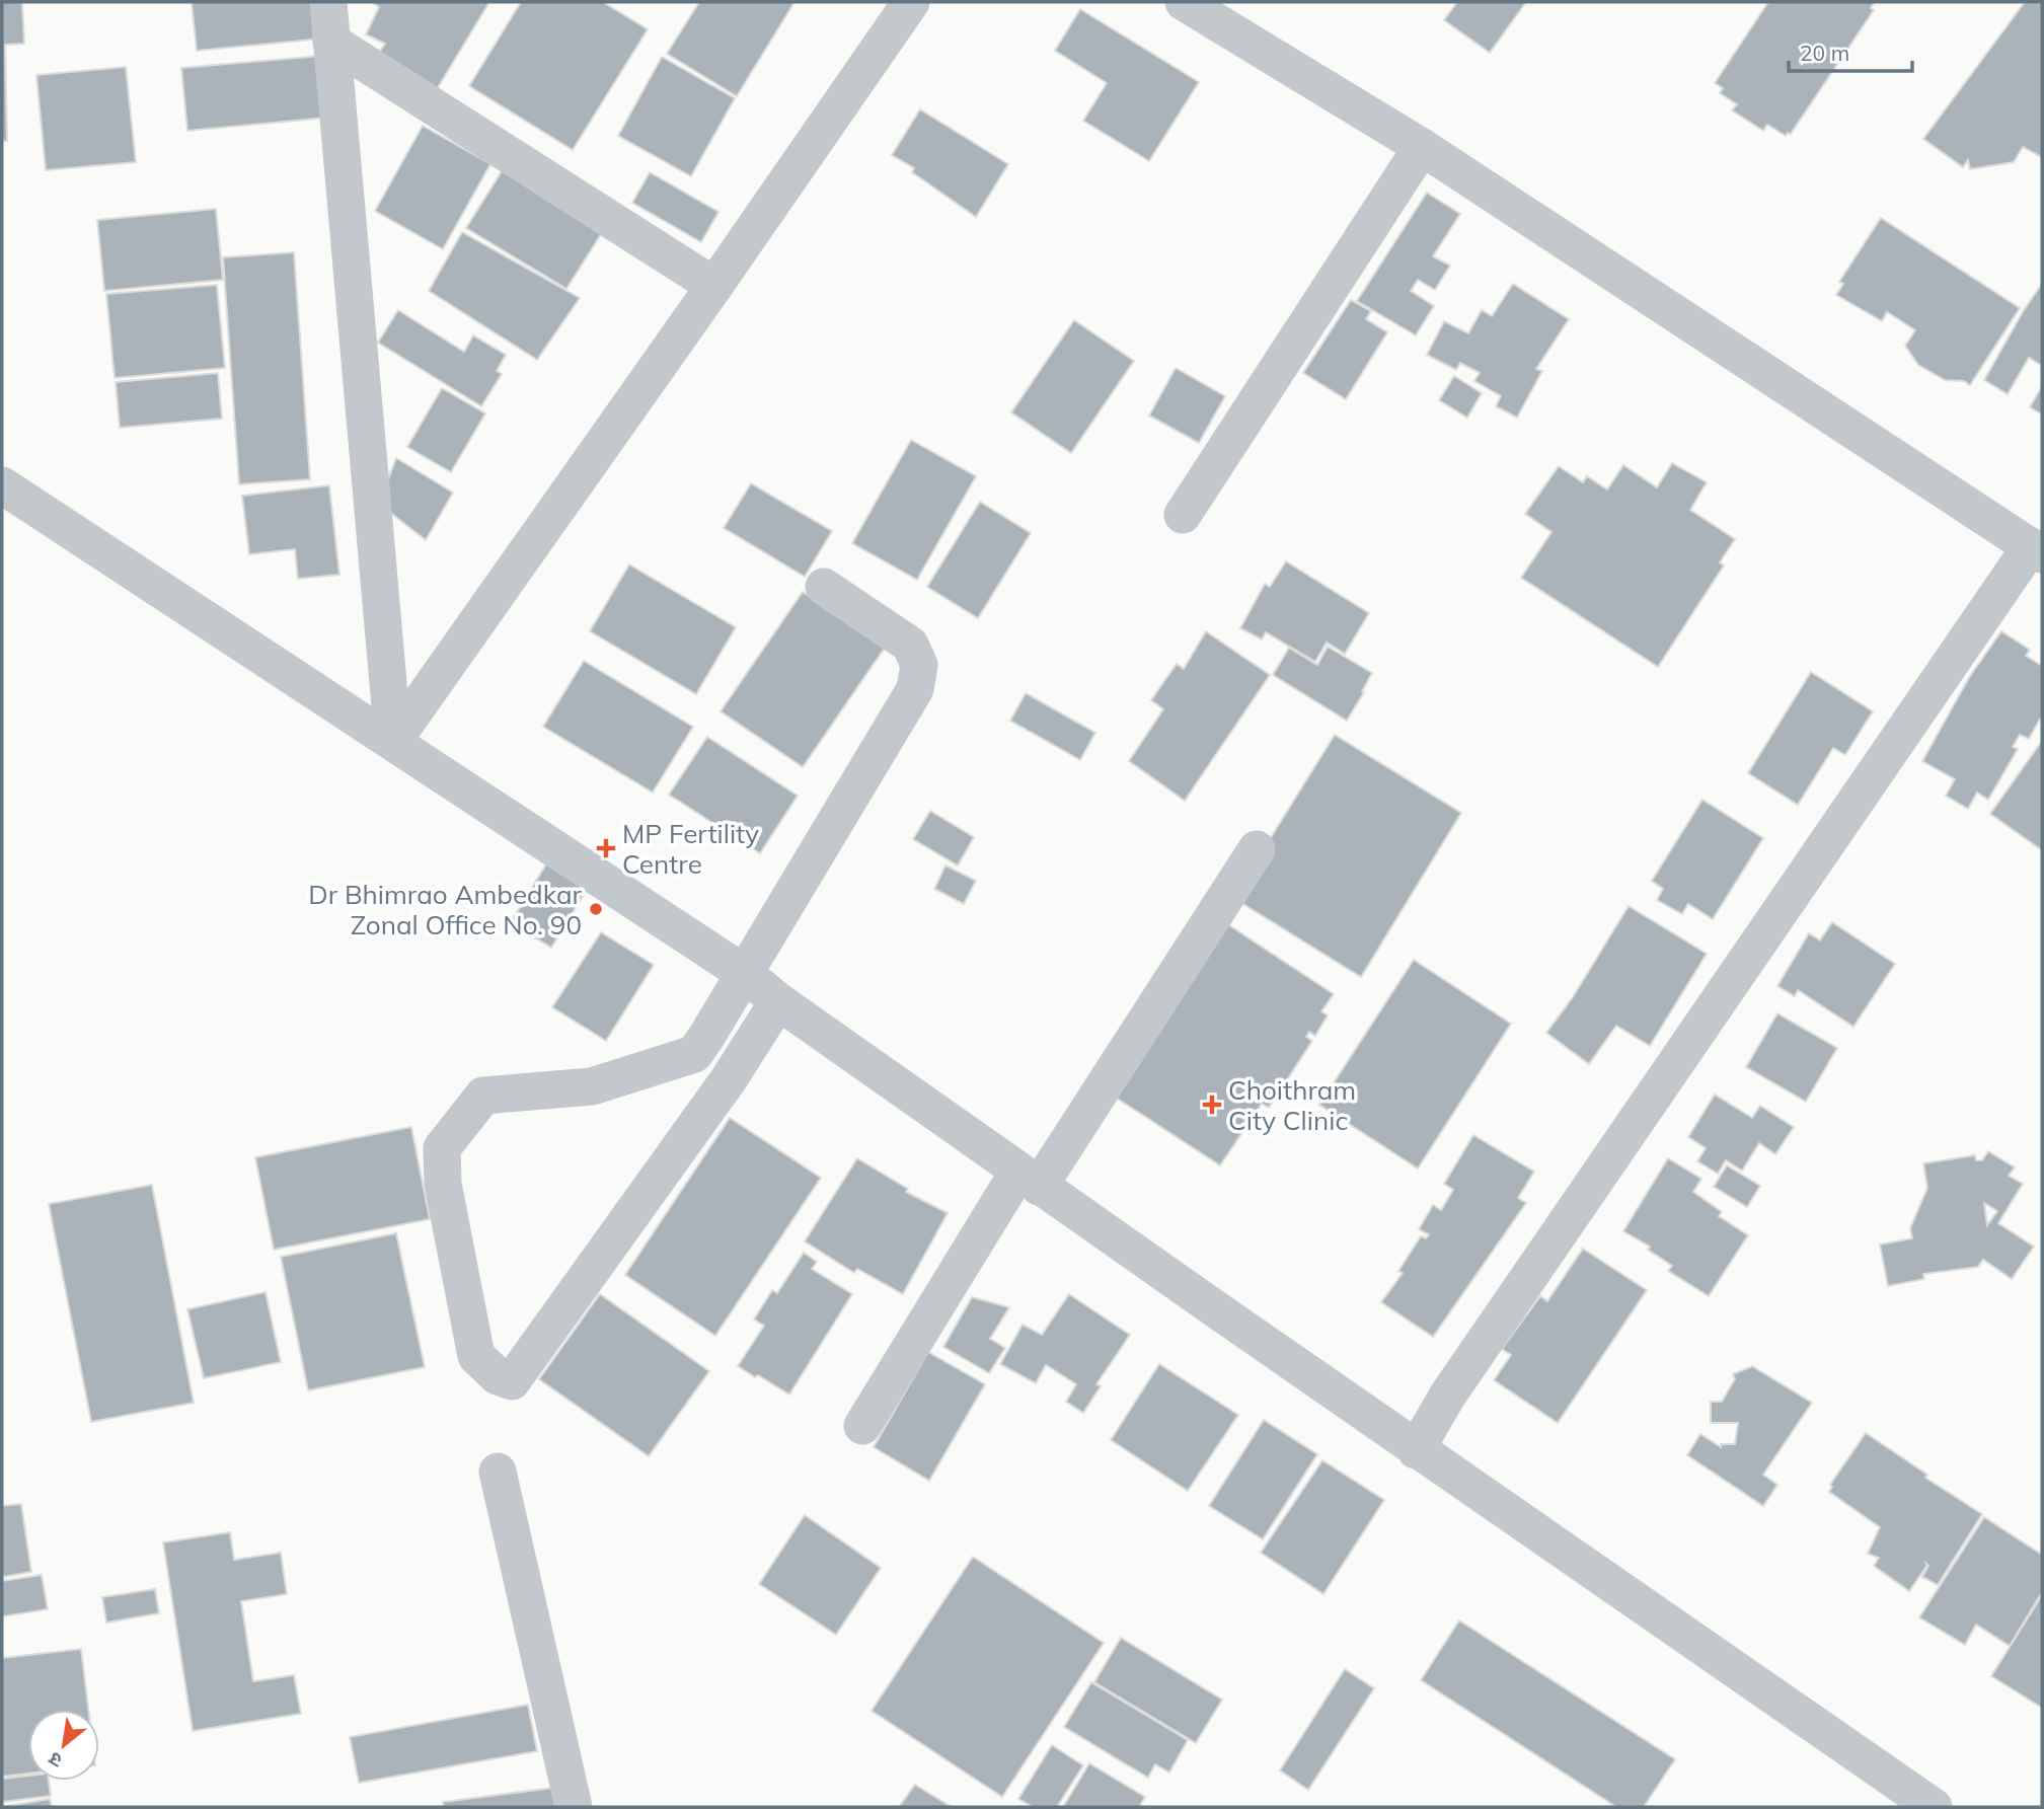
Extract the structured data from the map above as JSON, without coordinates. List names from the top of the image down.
{
  "places": {
    "health": ["MP Fertility Centre", "Choithram City Clinic"],
    "other": ["Dr Bhimrao Ambedkar Zonal Office No. 90"]
  },
  "scale_bar": "20 m",
  "north": "bottom left"
}
